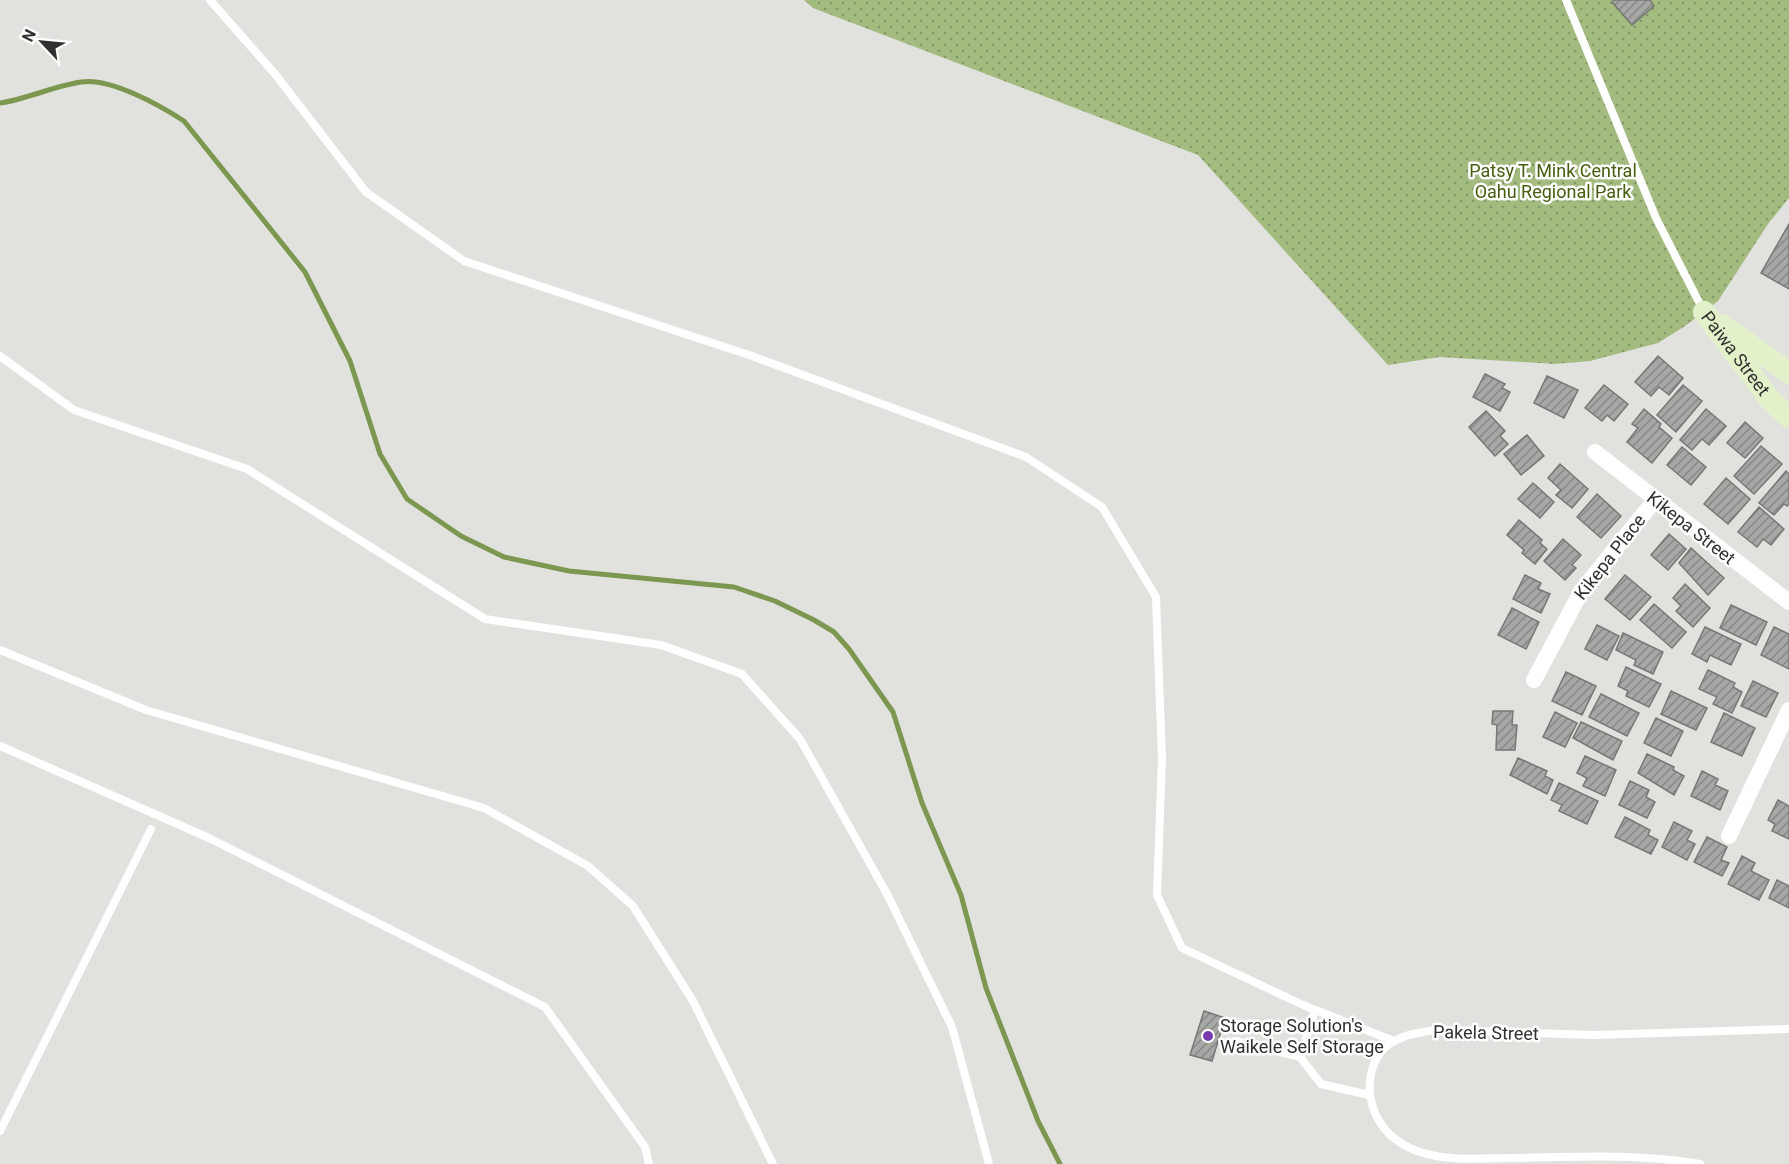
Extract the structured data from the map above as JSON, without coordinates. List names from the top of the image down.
{
  "streets": {
    "street": ["Paiwa Street", "Kikepa Street", "Kikepa Place"],
    "lane": ["Pakela Street"]
  },
  "crossings": [
    ["Kikepa Street", "Kikepa Place"]
  ],
  "parks": ["Patsy T. Mink Central Oahu Regional Park"],
  "places": ["Storage Solution's Waikele Self Storage"],
  "north": "top left"
}
